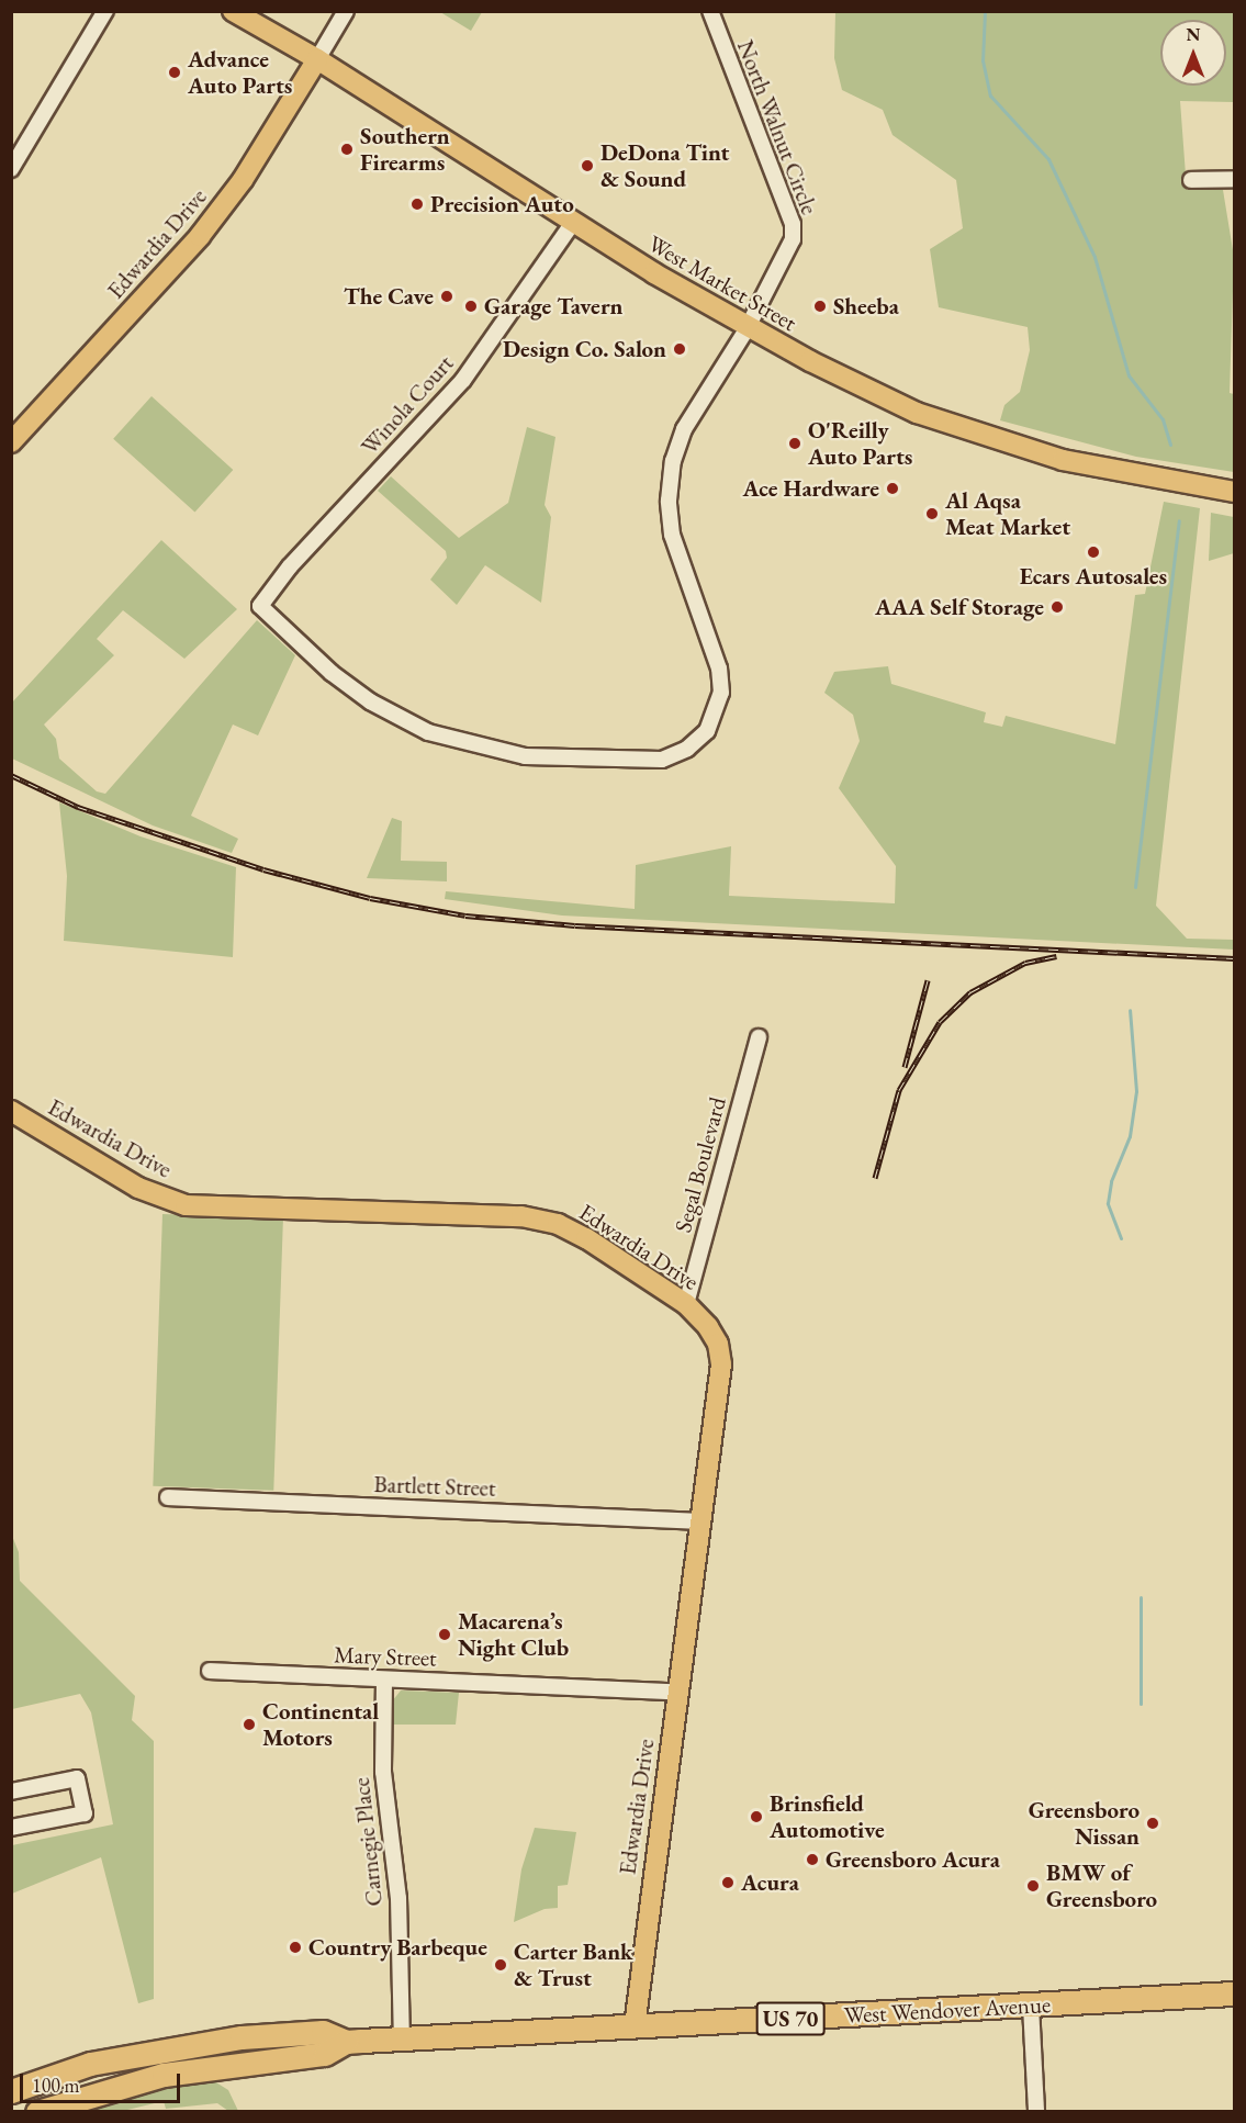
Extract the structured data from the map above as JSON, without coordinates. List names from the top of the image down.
{
  "streets": {
    "highway": ["West Wendover Avenue", "US 70"],
    "main road": ["Edwardia Drive", "West Market Street"],
    "street": [
      "North Walnut Circle",
      "Winola Court",
      "Segal Boulevard",
      "Bartlett Street",
      "Mary Street",
      "Carnegie Place"
    ]
  },
  "crossings": [
    ["North Walnut Circle", "West Market Street"],
    ["North Walnut Circle", "Winola Court"],
    ["Edwardia Drive", "West Market Street"],
    ["Edwardia Drive", "Segal Boulevard"],
    ["Edwardia Drive", "Bartlett Street"],
    ["Edwardia Drive", "Mary Street"],
    ["Edwardia Drive", "West Wendover Avenue"],
    ["West Market Street", "Winola Court"],
    ["Mary Street", "Carnegie Place"],
    ["Carnegie Place", "West Wendover Avenue"]
  ],
  "places": [
    "Advance Auto Parts",
    "Southern Firearms",
    "DeDona Tint & Sound",
    "Precision Auto",
    "The Cave",
    "Garage Tavern",
    "Sheeba",
    "Design Co. Salon",
    "O'Reilly Auto Parts",
    "Ace Hardware",
    "Al Aqsa Meat Market",
    "Ecars Autosales",
    "AAA Self Storage",
    "Macarena’s Night Club",
    "Continental Motors",
    "Brinsfield Automotive",
    "Greensboro Nissan",
    "Greensboro Acura",
    "Acura",
    "BMW of Greensboro",
    "Country Barbeque",
    "Carter Bank & Trust"
  ],
  "scale_bar": "100 m",
  "north": "top"
}
